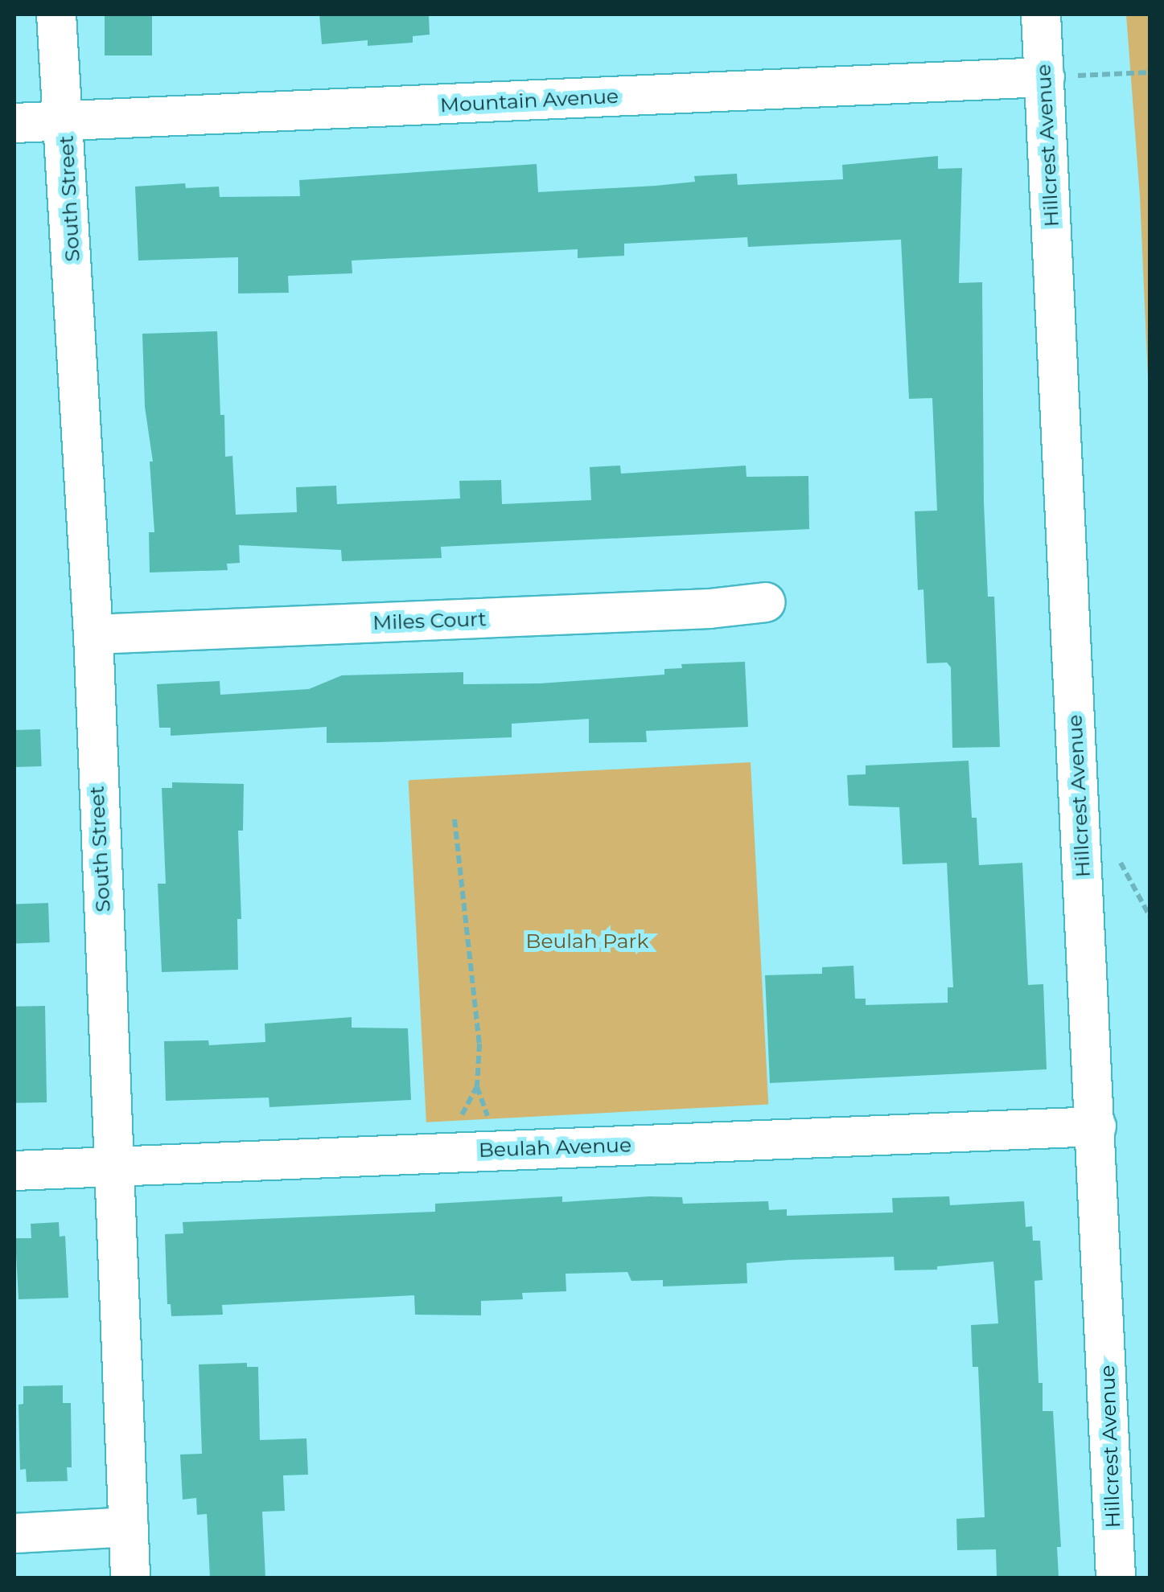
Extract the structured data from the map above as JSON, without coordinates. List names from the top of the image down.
{
  "streets": {
    "street": [
      "Mountain Avenue",
      "Hillcrest Avenue",
      "South Street",
      "Miles Court",
      "Beulah Avenue"
    ]
  },
  "crossings": [
    ["Mountain Avenue", "Hillcrest Avenue"],
    ["Mountain Avenue", "South Street"],
    ["Hillcrest Avenue", "Beulah Avenue"],
    ["South Street", "Miles Court"],
    ["South Street", "Beulah Avenue"]
  ],
  "parks": ["Beulah Park"]
}
